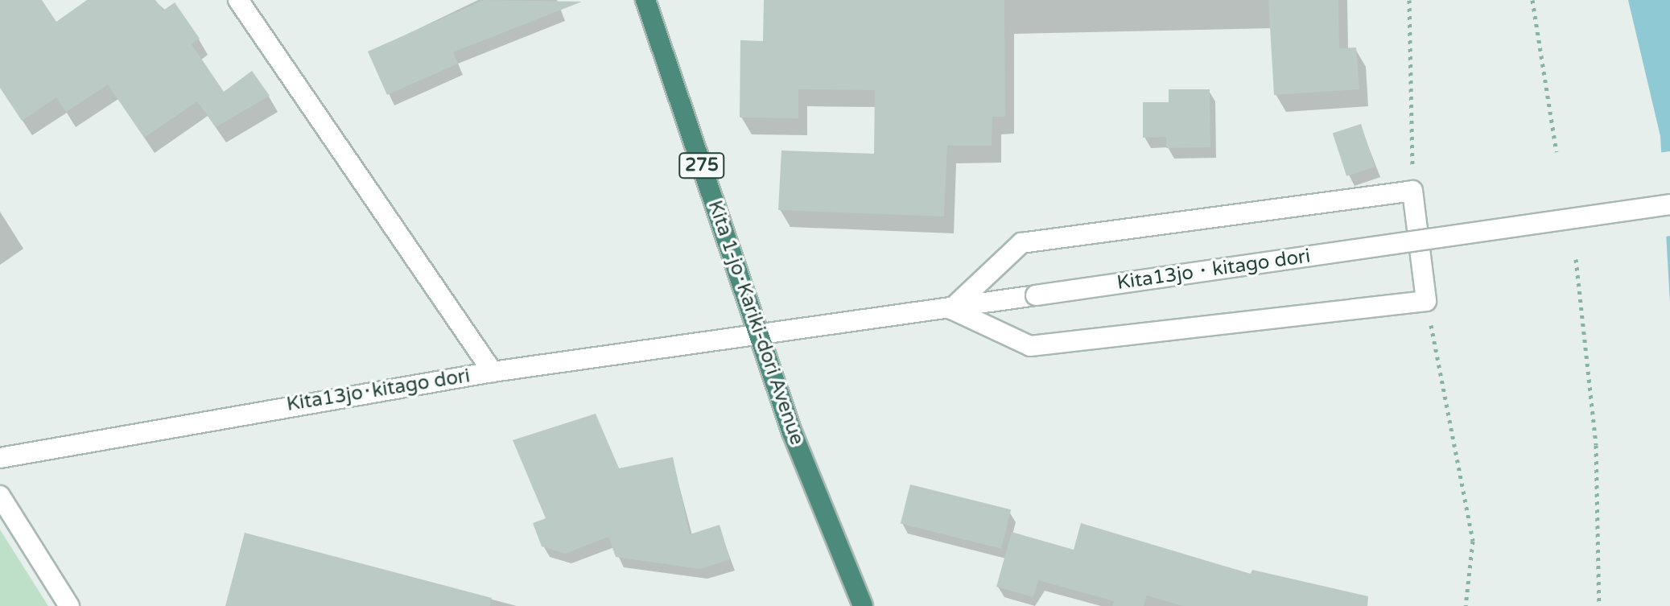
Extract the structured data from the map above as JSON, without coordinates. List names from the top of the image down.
{
  "streets": {
    "highway": ["275", "Kita 1-jo･Kariki-dori Avenue"],
    "street": ["Kita13jo・kitago dori", "Kita13jo･kitago dori"]
  },
  "crossings": [
    ["Kita13jo・kitago dori", "Kita 1-jo･Kariki-dori Avenue"],
    ["Kita13jo・kitago dori", "Kita13jo･kitago dori"],
    ["Kita 1-jo･Kariki-dori Avenue", "Kita13jo･kitago dori"]
  ]
}
